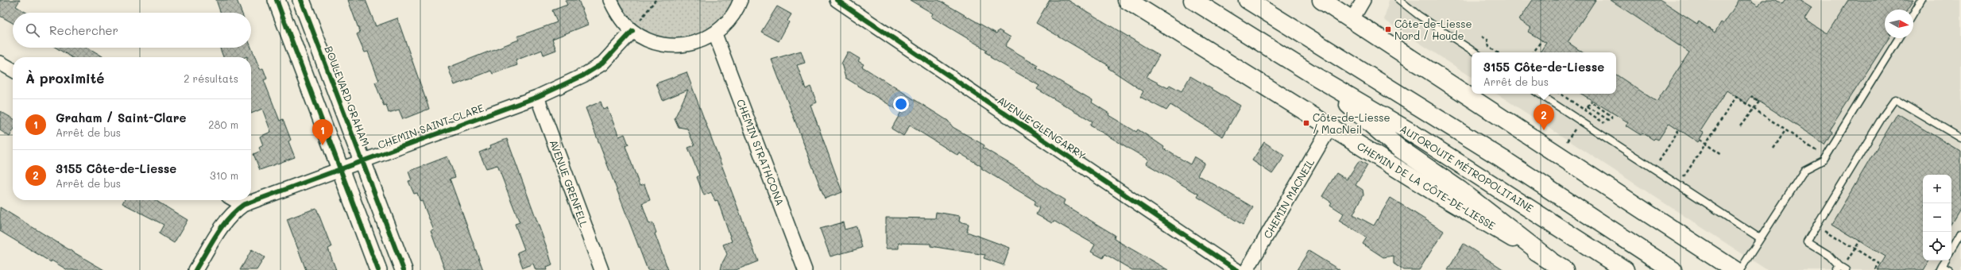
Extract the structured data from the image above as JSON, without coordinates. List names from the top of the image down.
{
  "streets": {
    "main road": ["AUTOROUTE MÉTROPOLITAINE", "CHEMIN DE LA CÔTE-DE-LIESSE"],
    "street": [
      "BOULEVARD GRAHAM",
      "CHEMIN SAINT-CLARE",
      "AVENUE GLENGARRY",
      "CHEMIN STRATHCONA",
      "AVENUE GRENFELL",
      "CHEMIN MACNEIL"
    ]
  },
  "crossings": [
    ["BOULEVARD GRAHAM", "CHEMIN SAINT-CLARE"],
    ["CHEMIN SAINT-CLARE", "AVENUE GRENFELL"],
    ["CHEMIN DE LA CÔTE-DE-LIESSE", "CHEMIN MACNEIL"]
  ],
  "places": {
    "transit": ["Côte-de-Liesse Nord / Houde", "Côte-de-Liesse / MacNeil"]
  },
  "north": "right",
  "page": {
    "search": "Rechercher",
    "popup": ["3155 Côte-de-Liesse", "Arrêt de bus"],
    "heading": ["À proximité", "2 résultats"],
    "list": [
      {
        "mark": "1",
        "name": "Graham / Saint-Clare",
        "note": "Arrêt de bus",
        "value": "280 m"
      },
      {
        "mark": "2",
        "name": "3155 Côte-de-Liesse",
        "note": "Arrêt de bus",
        "value": "310 m"
      }
    ],
    "pins": ["2", "1"],
    "map_buttons": ["+", "−"]
  }
}
